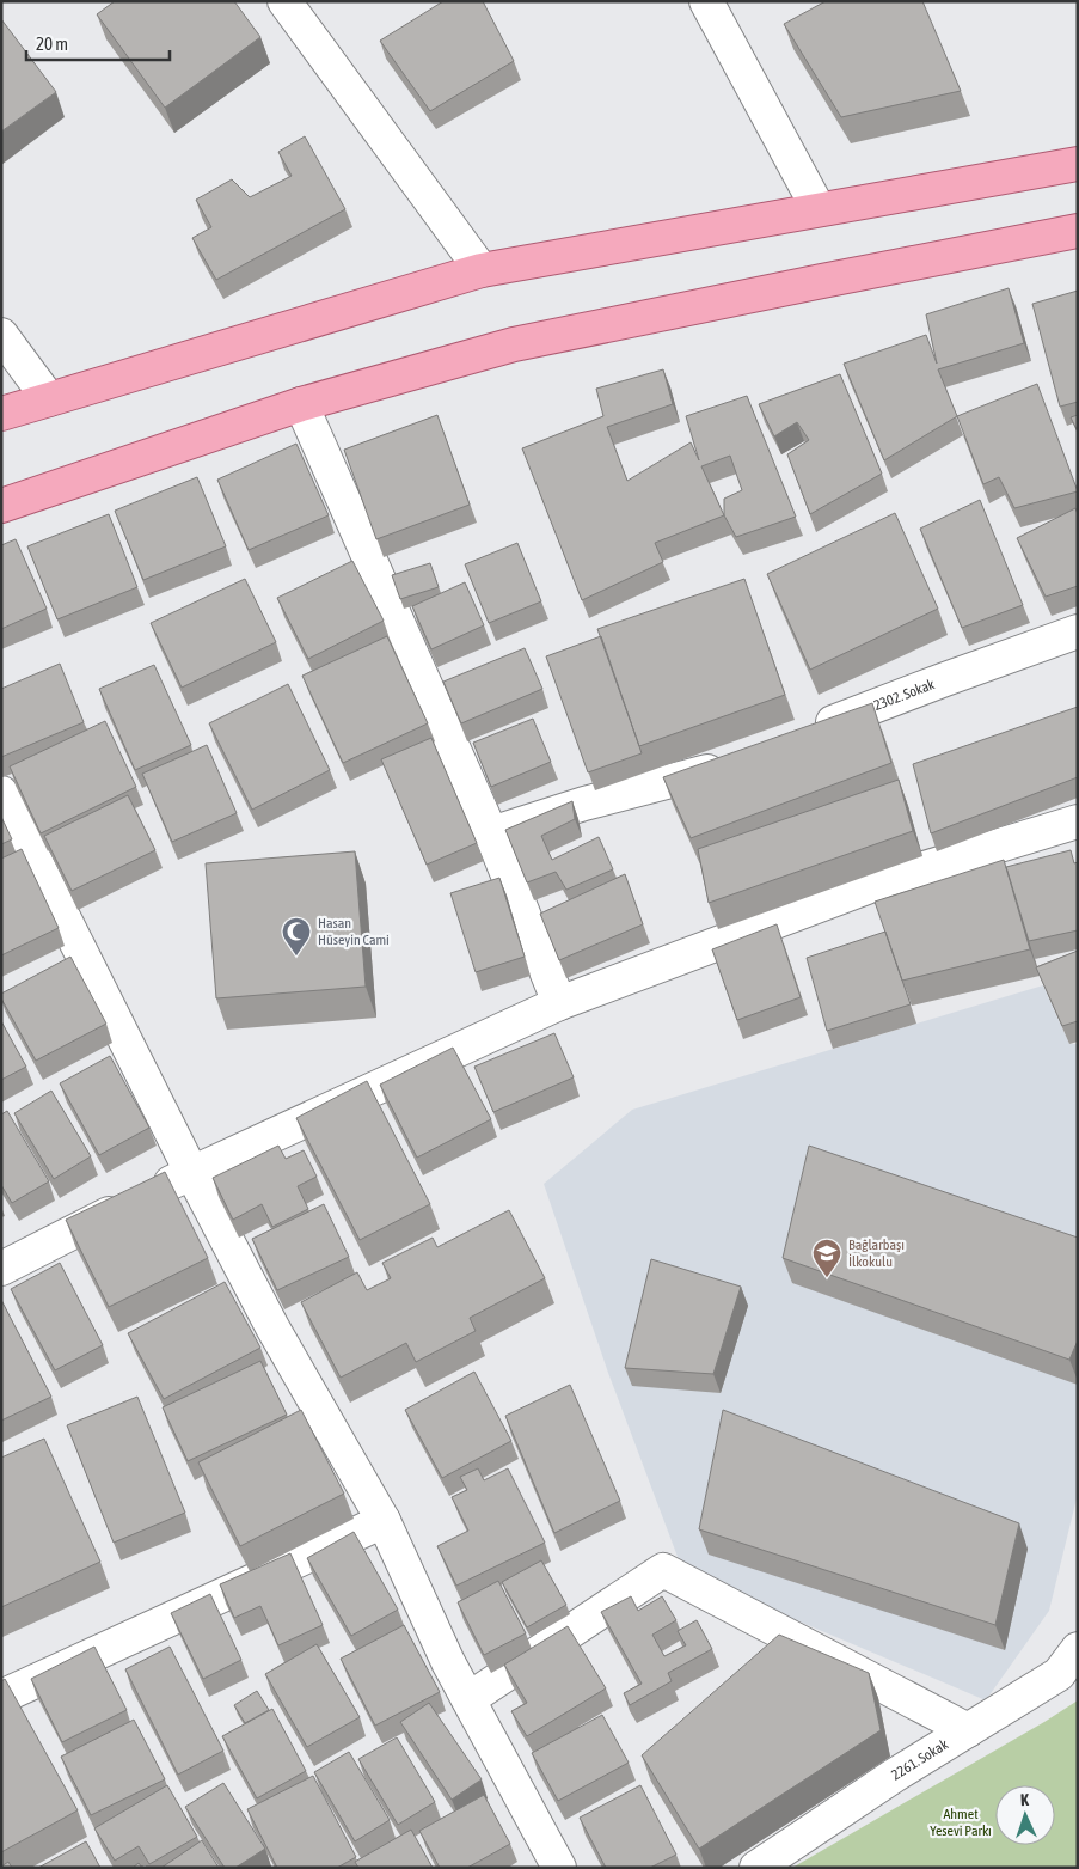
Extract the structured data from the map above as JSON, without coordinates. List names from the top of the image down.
{
  "streets": {
    "street": ["2302. Sokak", "2261. Sokak"]
  },
  "parks": ["Ahmet Yesevi Parkı"],
  "places": {
    "mosque": ["Hasan Hüseyin Cami"],
    "school or university": ["Bağlarbaşı İlkokulu"]
  },
  "scale_bar": "20 m",
  "north": "top"
}
